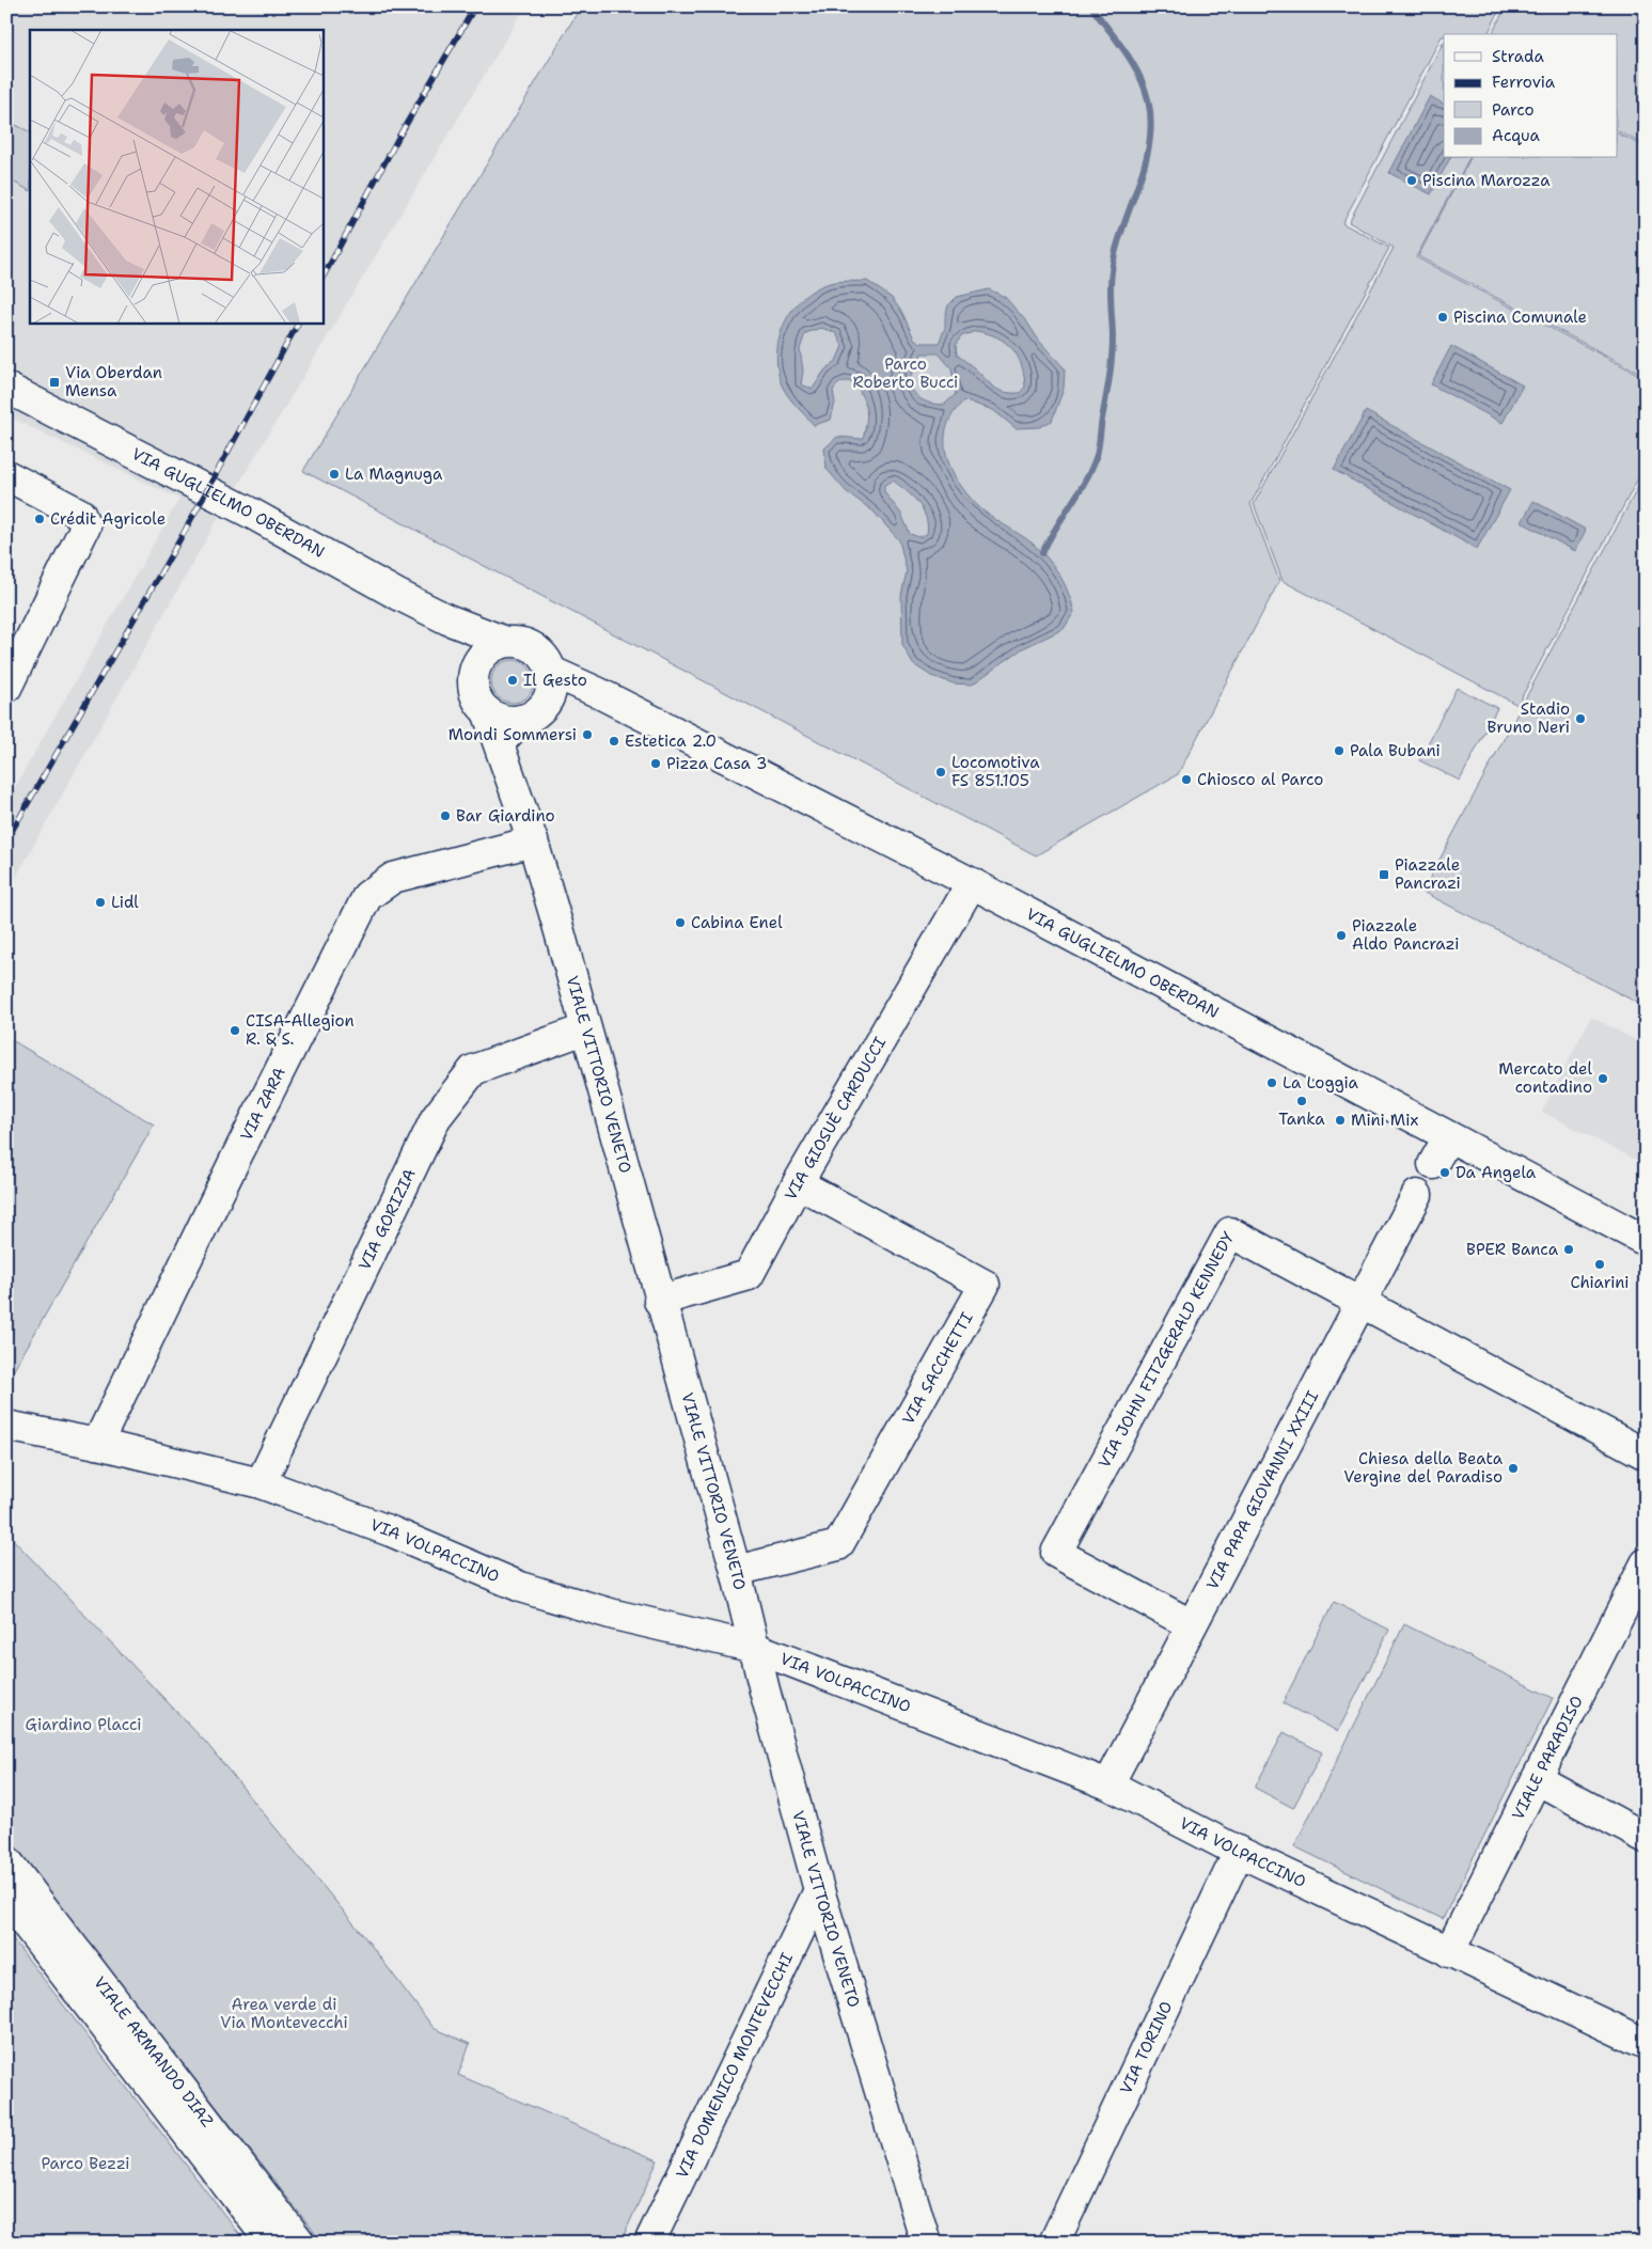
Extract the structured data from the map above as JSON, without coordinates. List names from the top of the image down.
{
  "streets": {
    "street": [
      "VIA GUGLIELMO OBERDAN",
      "VIALE VITTORIO VENETO",
      "VIA ZARA",
      "VIA GIOSUÈ CARDUCCI",
      "VIA GORIZIA",
      "VIA JOHN FITZGERALD KENNEDY",
      "VIA SACCHETTI",
      "VIA PAPA GIOVANNI XXIII",
      "VIA VOLPACCINO",
      "VIALE PARADISO",
      "VIA TORINO",
      "VIALE ARMANDO DIAZ",
      "VIA DOMENICO MONTEVECCHI"
    ]
  },
  "crossings": [
    ["VIA GUGLIELMO OBERDAN", "VIALE VITTORIO VENETO"],
    ["VIA GUGLIELMO OBERDAN", "VIA GIOSUÈ CARDUCCI"],
    ["VIALE VITTORIO VENETO", "VIA ZARA"],
    ["VIALE VITTORIO VENETO", "VIA GIOSUÈ CARDUCCI"],
    ["VIALE VITTORIO VENETO", "VIA GORIZIA"],
    ["VIALE VITTORIO VENETO", "VIA SACCHETTI"],
    ["VIALE VITTORIO VENETO", "VIA VOLPACCINO"],
    ["VIALE VITTORIO VENETO", "VIA DOMENICO MONTEVECCHI"],
    ["VIA ZARA", "VIA VOLPACCINO"],
    ["VIA GIOSUÈ CARDUCCI", "VIA SACCHETTI"],
    ["VIA GORIZIA", "VIA VOLPACCINO"],
    ["VIA JOHN FITZGERALD KENNEDY", "VIA PAPA GIOVANNI XXIII"],
    ["VIA PAPA GIOVANNI XXIII", "VIA VOLPACCINO"],
    ["VIA VOLPACCINO", "VIALE PARADISO"],
    ["VIA VOLPACCINO", "VIA TORINO"]
  ],
  "parks": [
    "Parco Roberto Bucci",
    "Giardino Placci",
    "Area verde di Via Montevecchi",
    "Parco Bezzi"
  ],
  "places": {
    "other": [
      "Piscina Marozza",
      "Piscina Comunale",
      "La Magnuga",
      "Crédit Agricole",
      "Il Gesto",
      "Stadio Bruno Neri",
      "Mondi Sommersi",
      "Estetica 2.0",
      "Pala Bubani",
      "Pizza Casa 3",
      "Locomotiva FS 851.105",
      "Chiosco al Parco",
      "Bar Giardino",
      "Lidl",
      "Cabina Enel",
      "Piazzale Aldo Pancrazi",
      "CISA-Allegion R. & S.",
      "Mercato del contadino",
      "La Loggia",
      "Tanka",
      "Mini Mix",
      "Da Angela",
      "BPER Banca",
      "Chiarini",
      "Chiesa della Beata Vergine del Paradiso"
    ],
    "transit": ["Via Oberdan Mensa", "Piazzale Pancrazi"]
  },
  "legend": [
    "Strada",
    "Ferrovia",
    "Parco",
    "Acqua"
  ]
}
